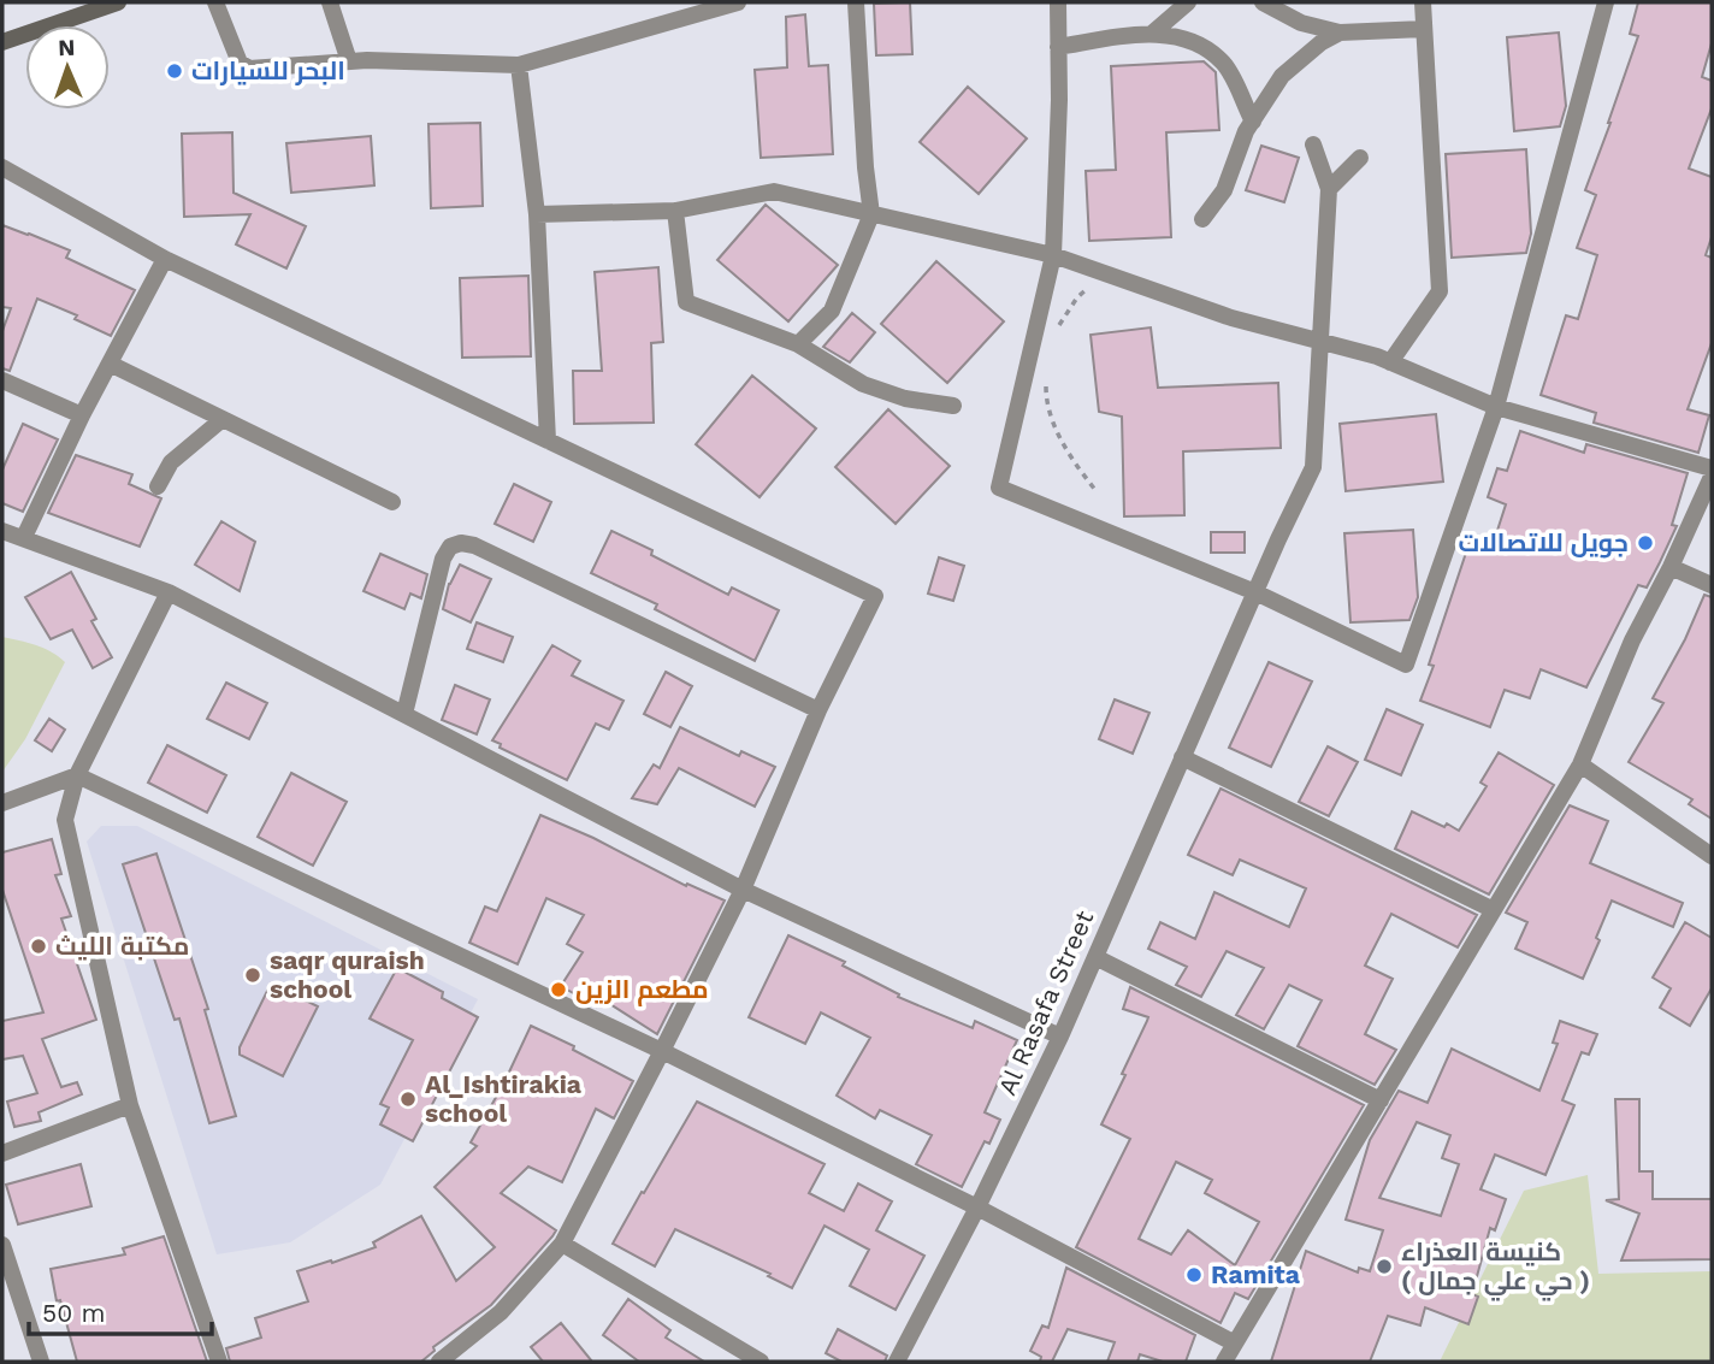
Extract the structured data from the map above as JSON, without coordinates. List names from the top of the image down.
{
  "streets": {
    "street": ["Al Rasafa Street"]
  },
  "places": [
    "البحر للسيارات",
    "جويل للاتصالات",
    "مكتبة الليث",
    "saqr quraish school",
    "مطعم الزين",
    "Al_Ishtirakia school",
    "كنيسة العذراء ( حي علي جمال )",
    "Ramita"
  ],
  "scale_bar": "50 m",
  "north": "top"
}
